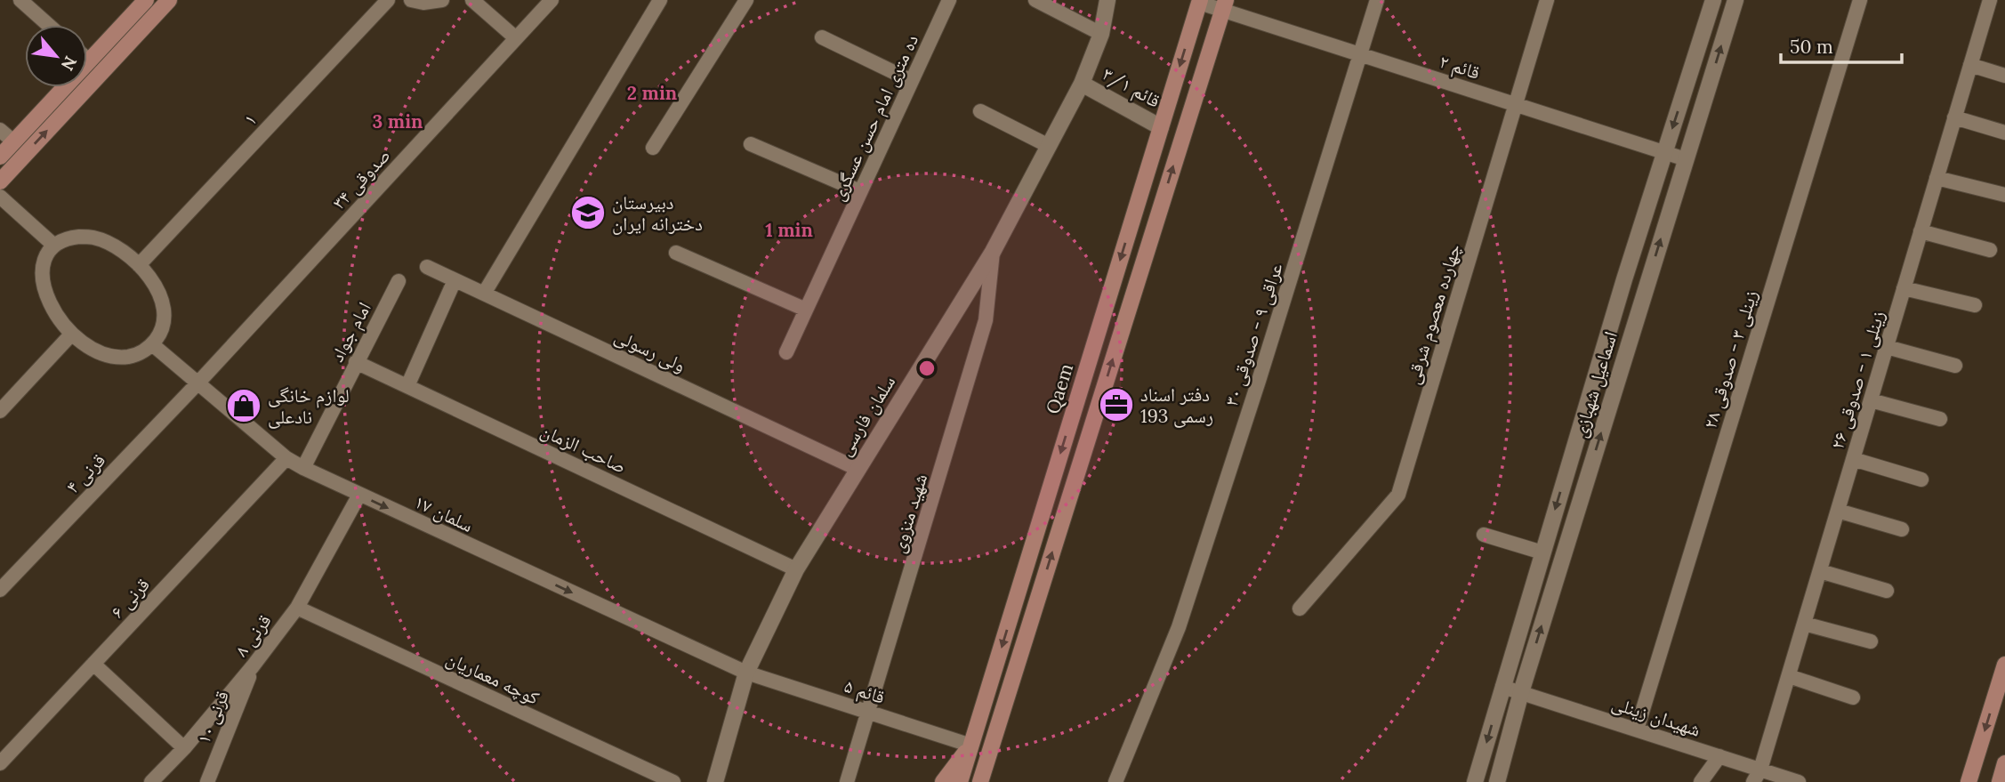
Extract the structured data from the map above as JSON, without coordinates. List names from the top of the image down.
{
  "streets": {
    "main road": ["Qaem"],
    "street": [
      "قائم ۲",
      "قائم ۳/۱",
      "ده متری امام حسن عسگری",
      "۱",
      "صدوقی ۳۴",
      "چهارده معصوم شرقی",
      "امام جواد",
      "عراقی ۹ - صدوقی ۳۰",
      "ولی رسولی",
      "زینلی ۳ - صدوقی ۲۸",
      "زینلی ۱ - صدوقی ۲۶",
      "اسماعیل شهبازی",
      "سلمان فارسی",
      "صاحب الزمان",
      "قرنی ۴",
      "سلمان ۱۷",
      "شهید منزوی",
      "قرنی ۶",
      "قرنی ۸",
      "کوچه معماریان",
      "قائم ۵",
      "شهیدان زینلی",
      "قرنی ۱۰"
    ]
  },
  "crossings": [
    ["قائم ۲", "چهارده معصوم شرقی"],
    ["قائم ۲", "عراقی ۹ - صدوقی ۳۰"],
    ["قائم ۲", "اسماعیل شهبازی"],
    ["قائم ۲", "Qaem"],
    ["قائم ۳/۱", "Qaem"],
    ["قائم ۳/۱", "سلمان فارسی"],
    ["۱", "سلمان ۱۷"],
    ["صدوقی ۳۴", "قرنی ۴"],
    ["صدوقی ۳۴", "سلمان ۱۷"],
    ["امام جواد", "صاحب الزمان"],
    ["امام جواد", "سلمان ۱۷"],
    ["ولی رسولی", "سلمان فارسی"],
    ["زینلی ۳ - صدوقی ۲۸", "شهیدان زینلی"],
    ["زینلی ۱ - صدوقی ۲۶", "شهیدان زینلی"],
    ["اسماعیل شهبازی", "شهیدان زینلی"],
    ["Qaem", "قائم ۵"],
    ["سلمان فارسی", "صاحب الزمان"],
    ["سلمان فارسی", "سلمان ۱۷"],
    ["سلمان فارسی", "شهید منزوی"],
    ["سلمان فارسی", "قائم ۵"],
    ["قرنی ۴", "سلمان ۱۷"],
    ["سلمان ۱۷", "قرنی ۶"],
    ["سلمان ۱۷", "قرنی ۸"],
    ["سلمان ۱۷", "قائم ۵"],
    ["شهید منزوی", "قائم ۵"],
    ["قرنی ۸", "کوچه معماریان"],
    ["قرنی ۸", "قرنی ۱۰"]
  ],
  "one_way": ["سلمان ۱۷"],
  "places": {
    "school or university": ["دبیرستان دخترانه ایران"],
    "office": ["دفتر اسناد رسمی 193"],
    "shop": ["لوازم خانگی نادعلی"]
  },
  "scale_bar": "50 m",
  "north": "bottom right",
  "rings": ["2 min", "3 min", "1 min"]
}
